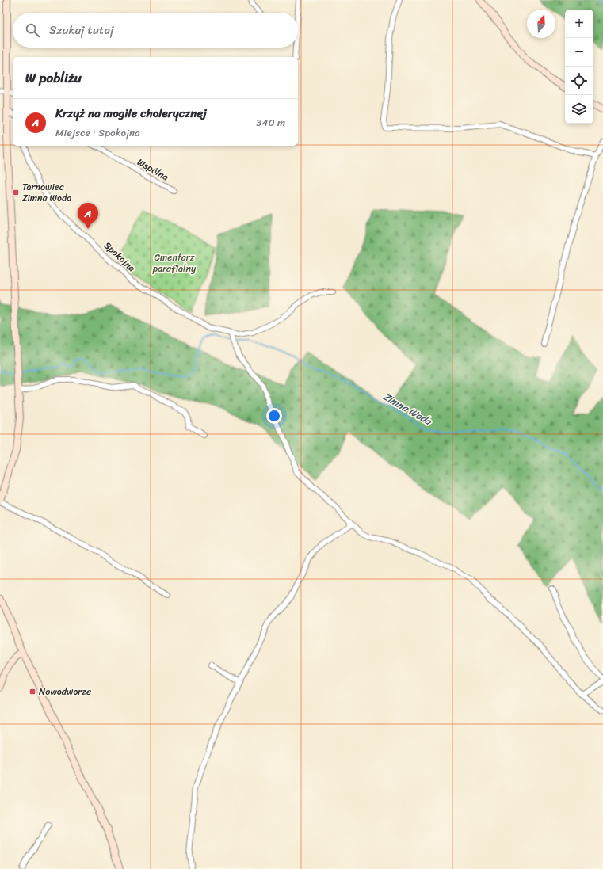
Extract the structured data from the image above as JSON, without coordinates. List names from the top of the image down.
{
  "streets": {
    "street": ["Wspólna", "Spokojna"]
  },
  "water": ["Zimna Woda"],
  "parks": ["Cmentarz parafialny"],
  "places": {
    "transit": ["Tarnowiec Zimna Woda", "Nowodworze"]
  },
  "north": "top",
  "page": {
    "map_buttons": ["+", "−"],
    "search": "Szukaj tutaj",
    "heading": "W pobliżu",
    "list": [
      {
        "mark": "A",
        "name": "Krzyż na mogile cholerycznej",
        "note": "Miejsce · Spokojna",
        "value": "340 m"
      }
    ],
    "pins": "A"
  }
}
